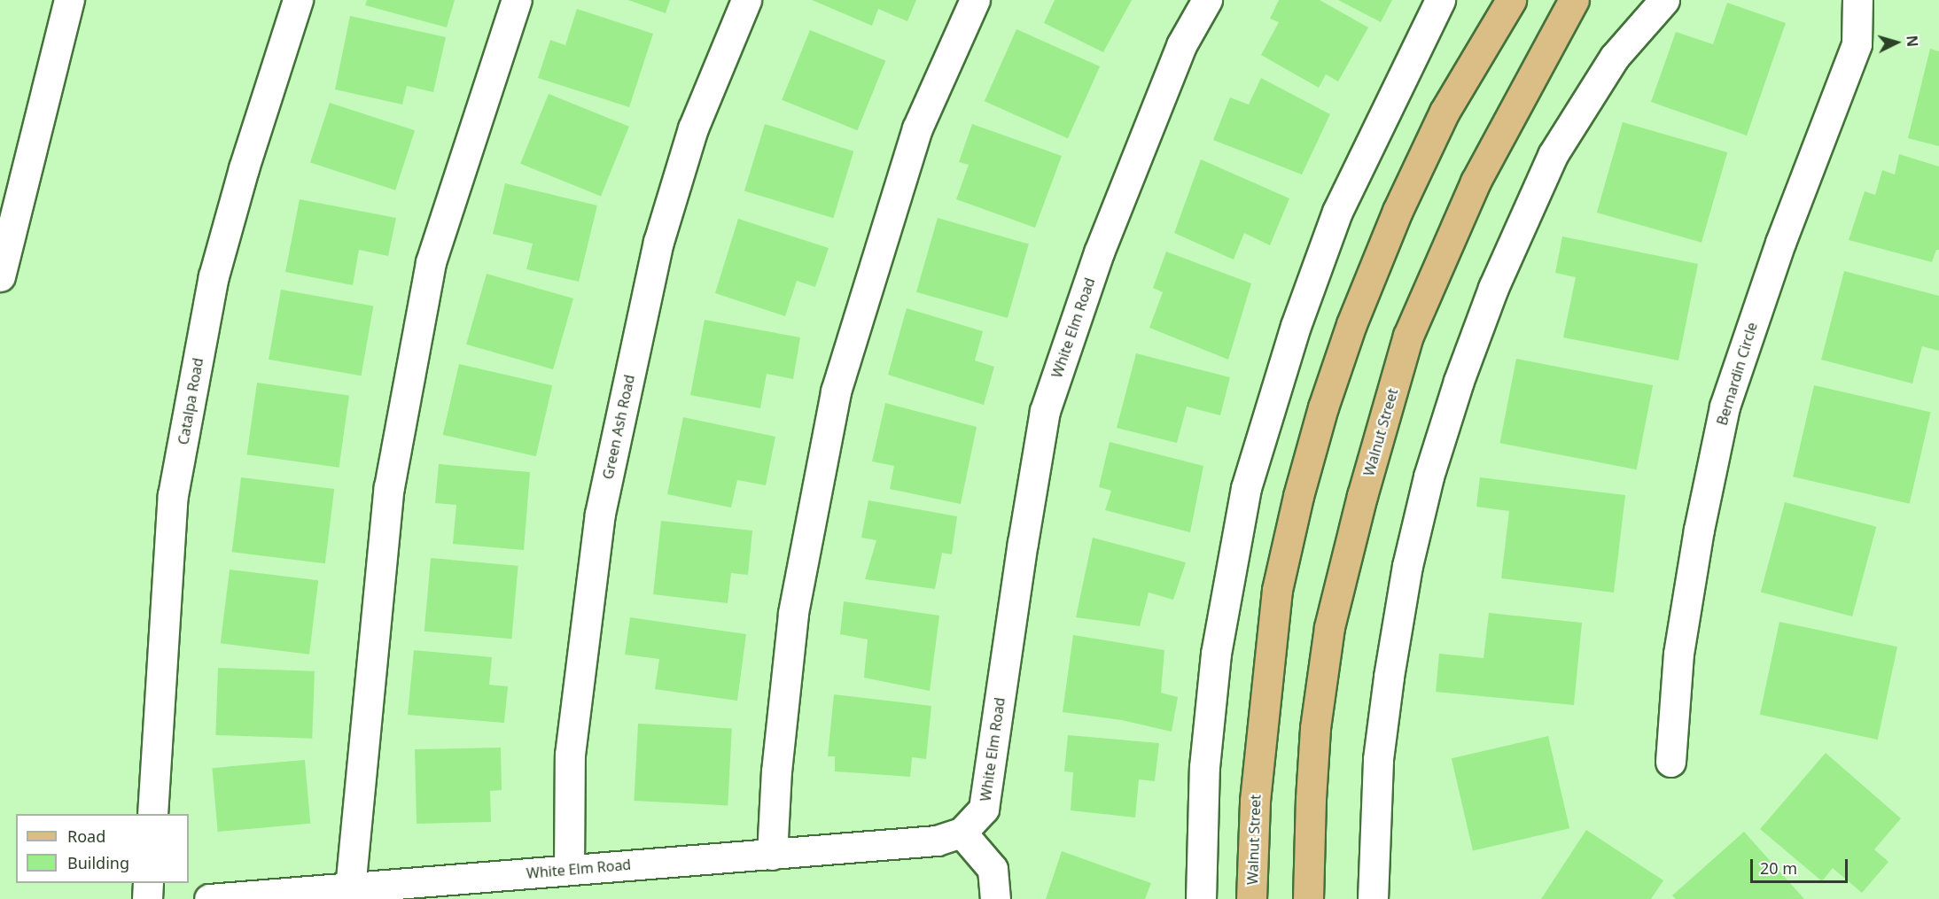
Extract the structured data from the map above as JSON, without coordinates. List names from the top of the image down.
{
  "streets": {
    "main road": ["Walnut Street"],
    "street": [
      "White Elm Road",
      "Bernardin Circle",
      "Catalpa Road",
      "Green Ash Road"
    ]
  },
  "crossings": [
    ["White Elm Road", "Green Ash Road"]
  ],
  "legend": ["Road", "Building"],
  "scale_bar": "20 m",
  "north": "right"
}
